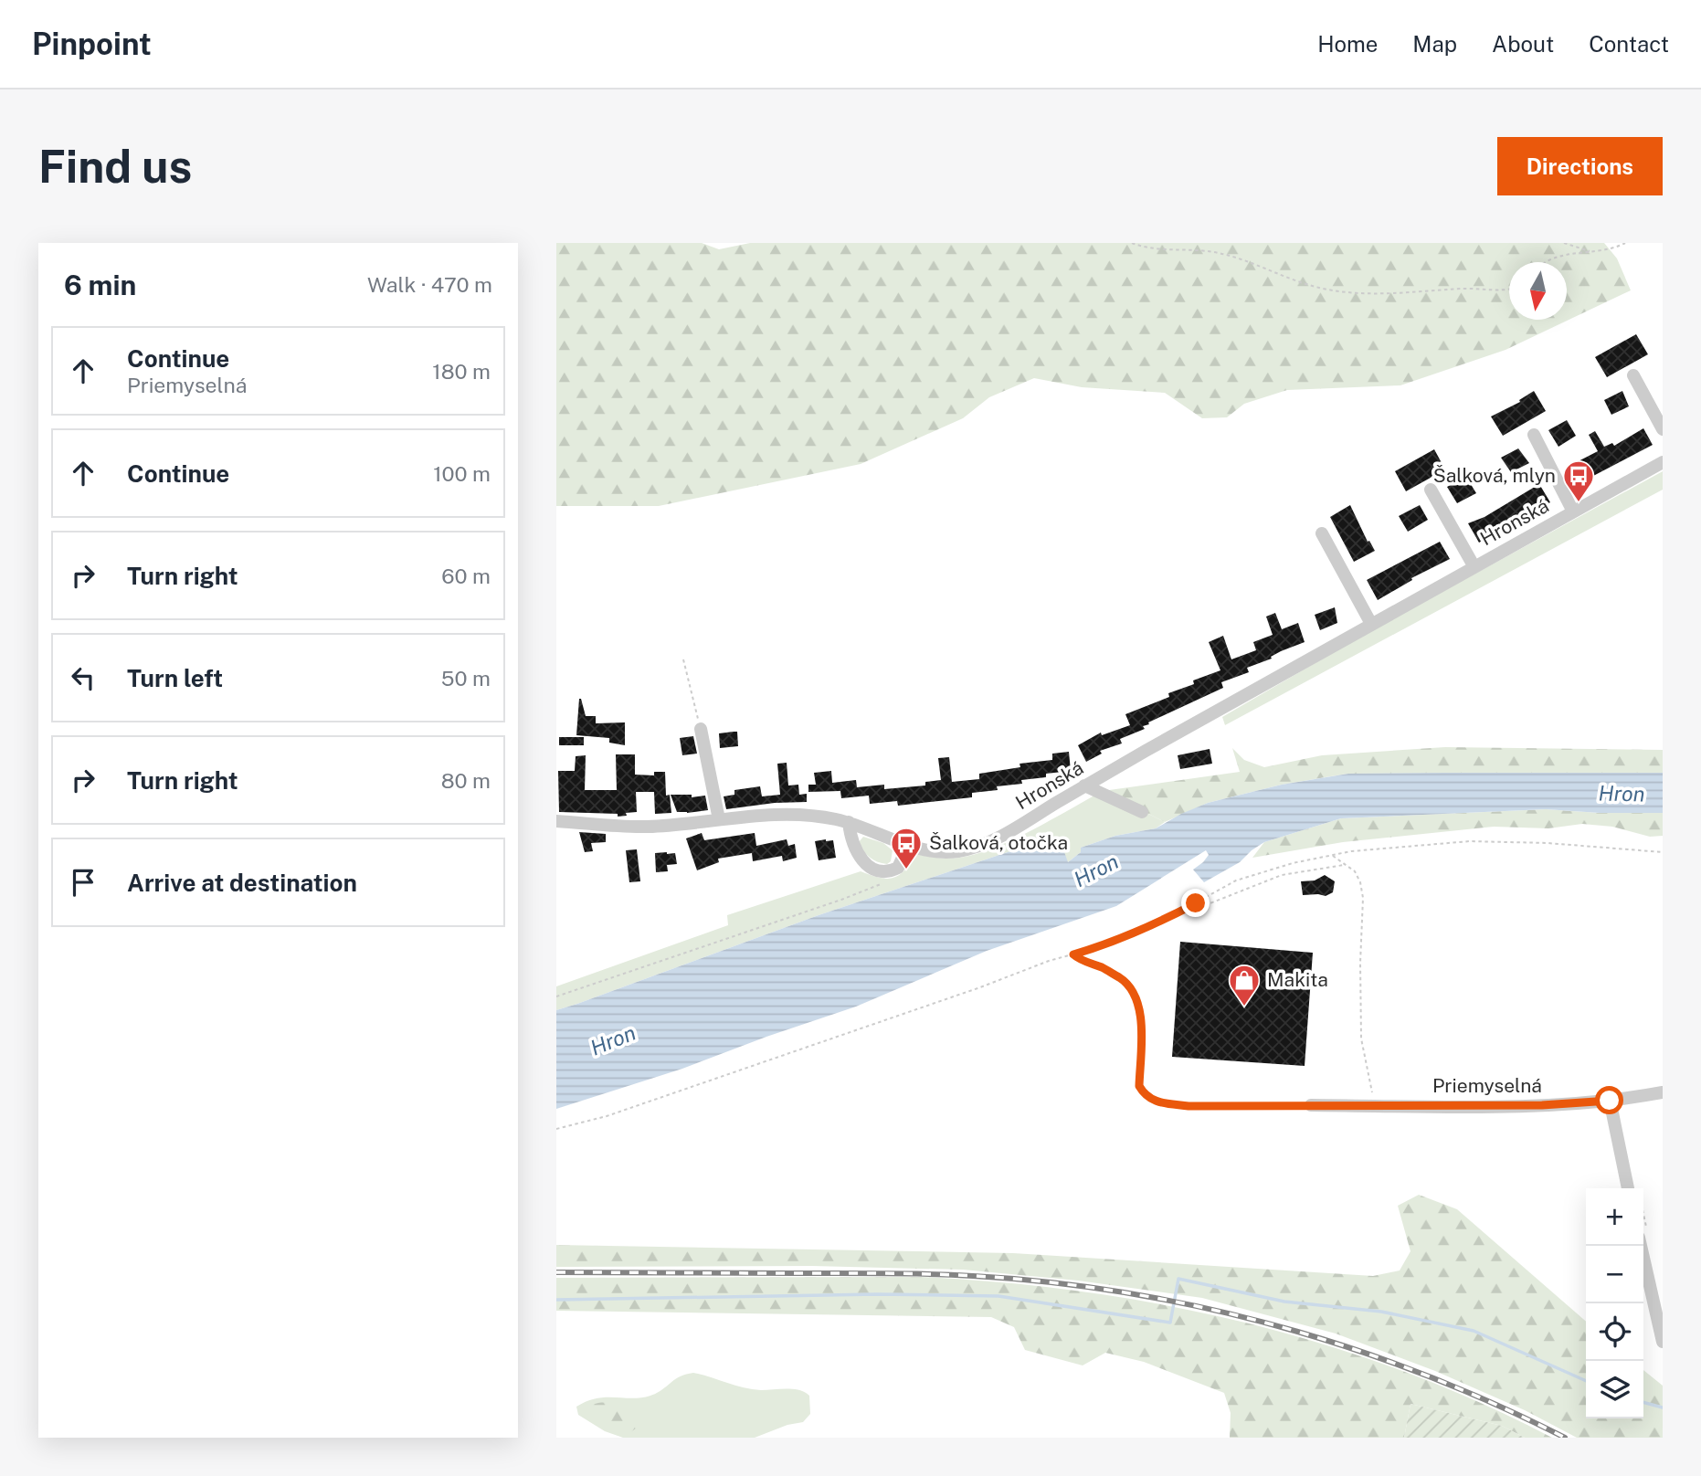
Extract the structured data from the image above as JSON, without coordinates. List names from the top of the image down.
{
  "streets": {
    "street": ["Hronská", "Priemyselná"]
  },
  "water": ["Hron"],
  "places": {
    "bus stop": ["Šalková, mlyn", "Šalková, otočka"],
    "shop": ["Makita"]
  },
  "north": "bottom",
  "page": {
    "header": "Pinpoint",
    "nav": [
      "Home",
      "Map",
      "About",
      "Contact"
    ],
    "buttons": "Directions",
    "title": "Find us",
    "heading": ["6 min", "Walk · 470 m"],
    "list": [
      ["Continue", "Priemyselná", "180 m"],
      ["Continue", "100 m"],
      ["Turn right", "60 m"],
      ["Turn left", "50 m"],
      ["Turn right", "80 m"],
      "Arrive at destination"
    ],
    "map_buttons": ["+", "−"]
  }
}
